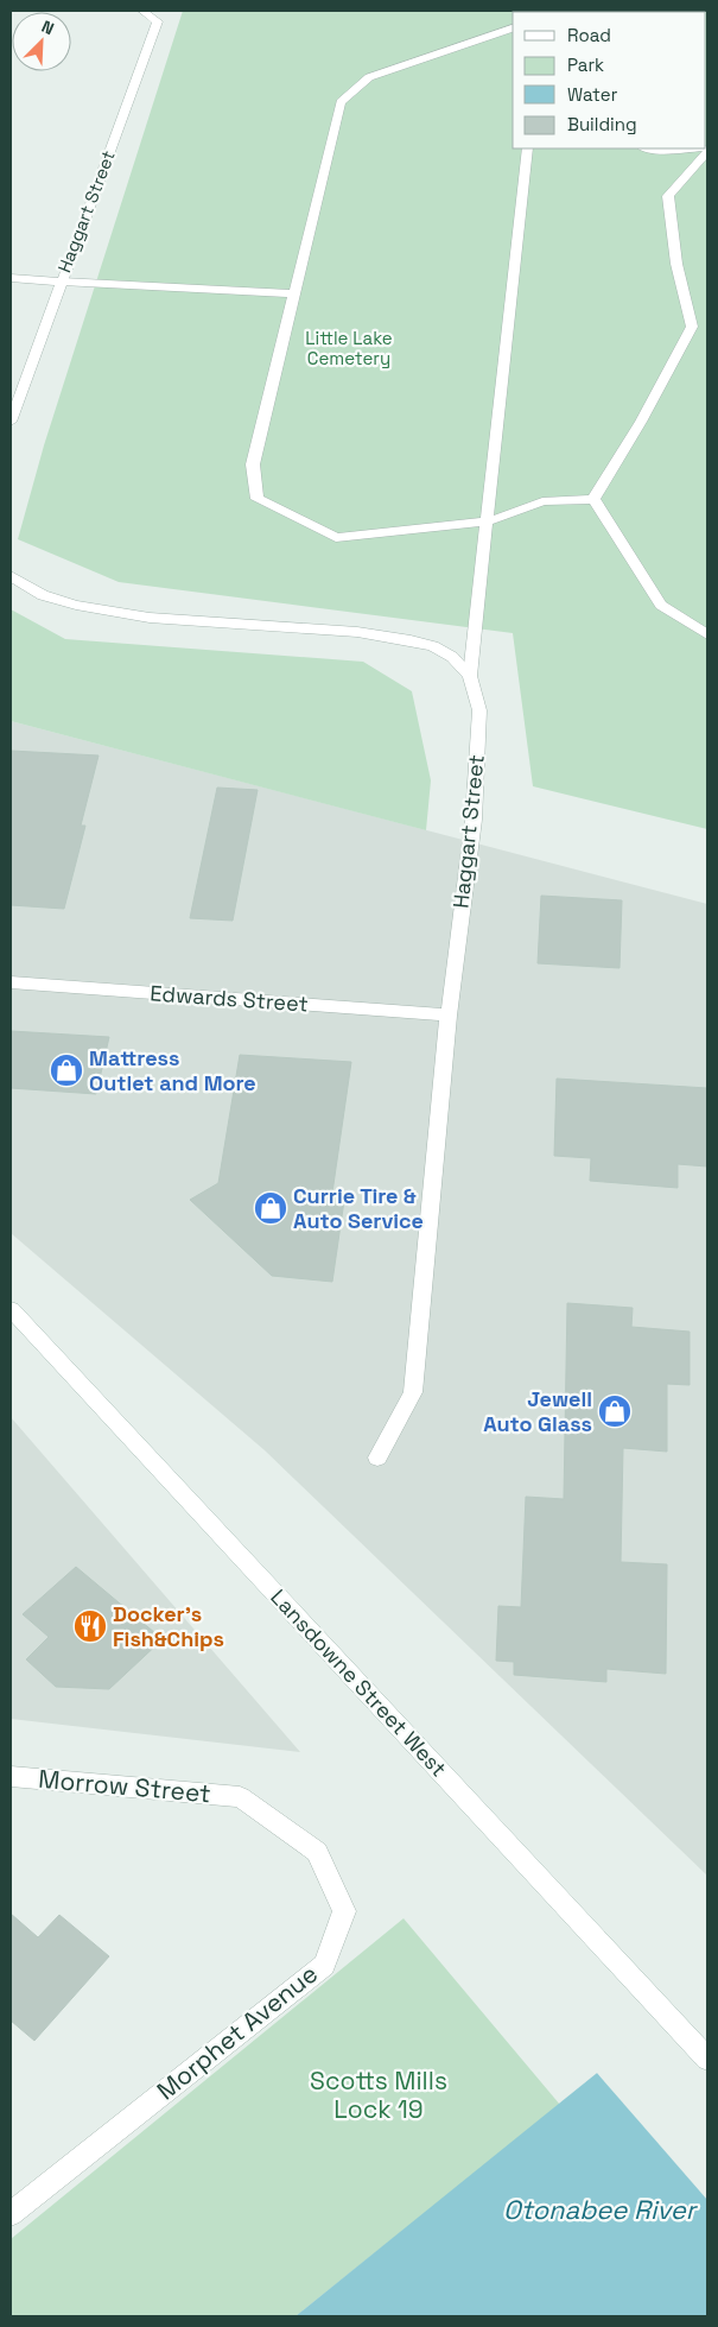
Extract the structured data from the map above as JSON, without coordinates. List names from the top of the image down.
{
  "streets": {
    "street": [
      "Haggart Street",
      "Edwards Street",
      "Lansdowne Street West",
      "Morrow Street",
      "Morphet Avenue"
    ]
  },
  "crossings": [
    ["Haggart Street", "Edwards Street"],
    ["Morrow Street", "Morphet Avenue"]
  ],
  "water": ["Otonabee River"],
  "parks": ["Little Lake Cemetery", "Scotts Mills Lock 19"],
  "places": {
    "shop": ["Mattress Outlet and More", "Currie Tire & Auto Service", "Jewell Auto Glass"],
    "restaurant": ["Docker's Fish&Chips"]
  },
  "legend": [
    "Road",
    "Park",
    "Water",
    "Building"
  ],
  "north": "top right"
}
